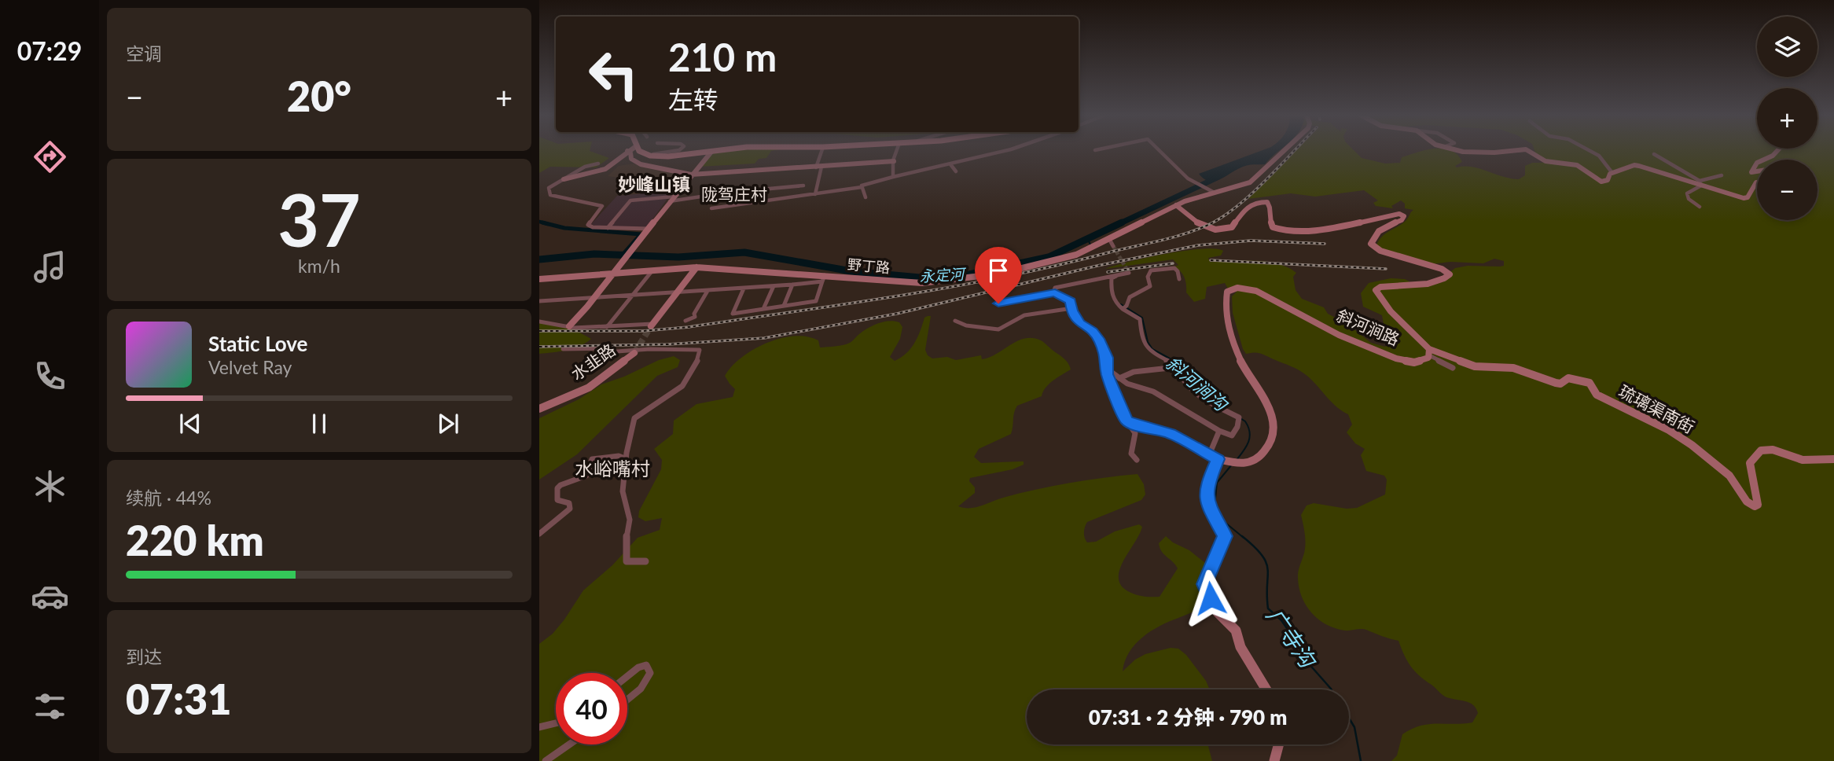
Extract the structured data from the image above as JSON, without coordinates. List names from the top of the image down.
{
  "streets": {
    "street": [
      "野丁路",
      "斜河涧路",
      "水韭路",
      "琉璃渠南街"
    ]
  },
  "crossings": [
    ["野丁路", "斜河涧路"],
    ["斜河涧路", "琉璃渠南街"]
  ],
  "districts": ["妙峰山镇", "陇驾庄村", "水峪嘴村"],
  "water": ["永定河", "斜河涧沟", "广寺沟"],
  "page": {
    "tabs": "07:29",
    "tile": [
      "空调",
      ["37", "km/h"],
      ["续航 · 44%", "220 km"],
      ["到达", "07:31"]
    ],
    "map_buttons": ["+", "−"],
    "turn": ["210 m", "左转"],
    "heat": ["−", "20°", "+"],
    "song": ["Static Love", "Velvet Ray"],
    "limit": "40",
    "trip": "07:31 · 2 分钟 · 790 m"
  }
}
